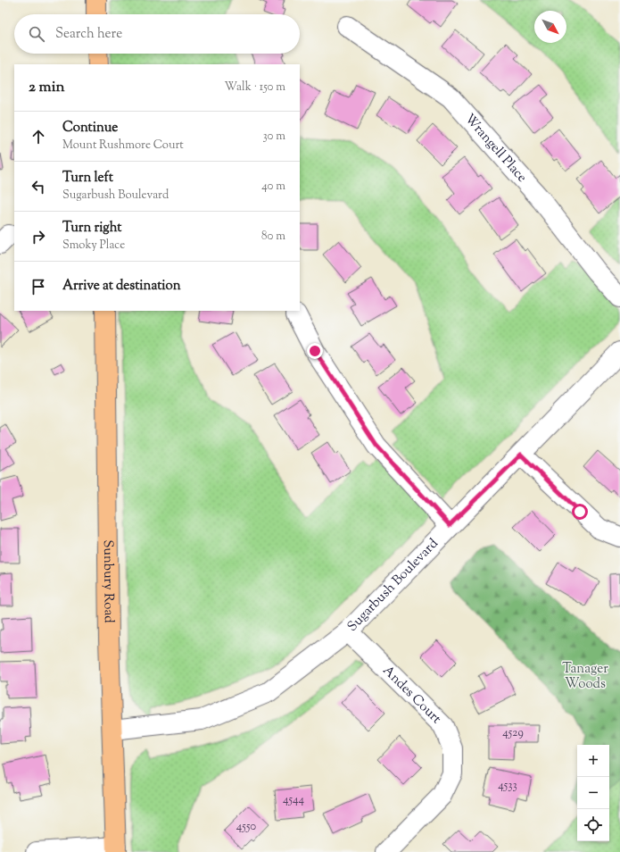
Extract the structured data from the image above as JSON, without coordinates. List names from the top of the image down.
{
  "streets": {
    "main road": ["Sunbury Road"],
    "street": ["Wrangell Place", "Sugarbush Boulevard", "Andes Court"]
  },
  "crossings": [
    ["Sunbury Road", "Sugarbush Boulevard"],
    ["Sugarbush Boulevard", "Andes Court"]
  ],
  "parks": ["Tanager Woods"],
  "house_numbers": [
    "4529",
    "4533",
    "4544",
    "4550"
  ],
  "north": "bottom right",
  "page": {
    "search": "Search here",
    "heading": ["2 min", "Walk · 150 m"],
    "list": [
      ["Continue", "Mount Rushmore Court", "30 m"],
      ["Turn left", "Sugarbush Boulevard", "40 m"],
      ["Turn right", "Smoky Place", "80 m"],
      "Arrive at destination"
    ],
    "map_buttons": ["+", "−"]
  }
}
